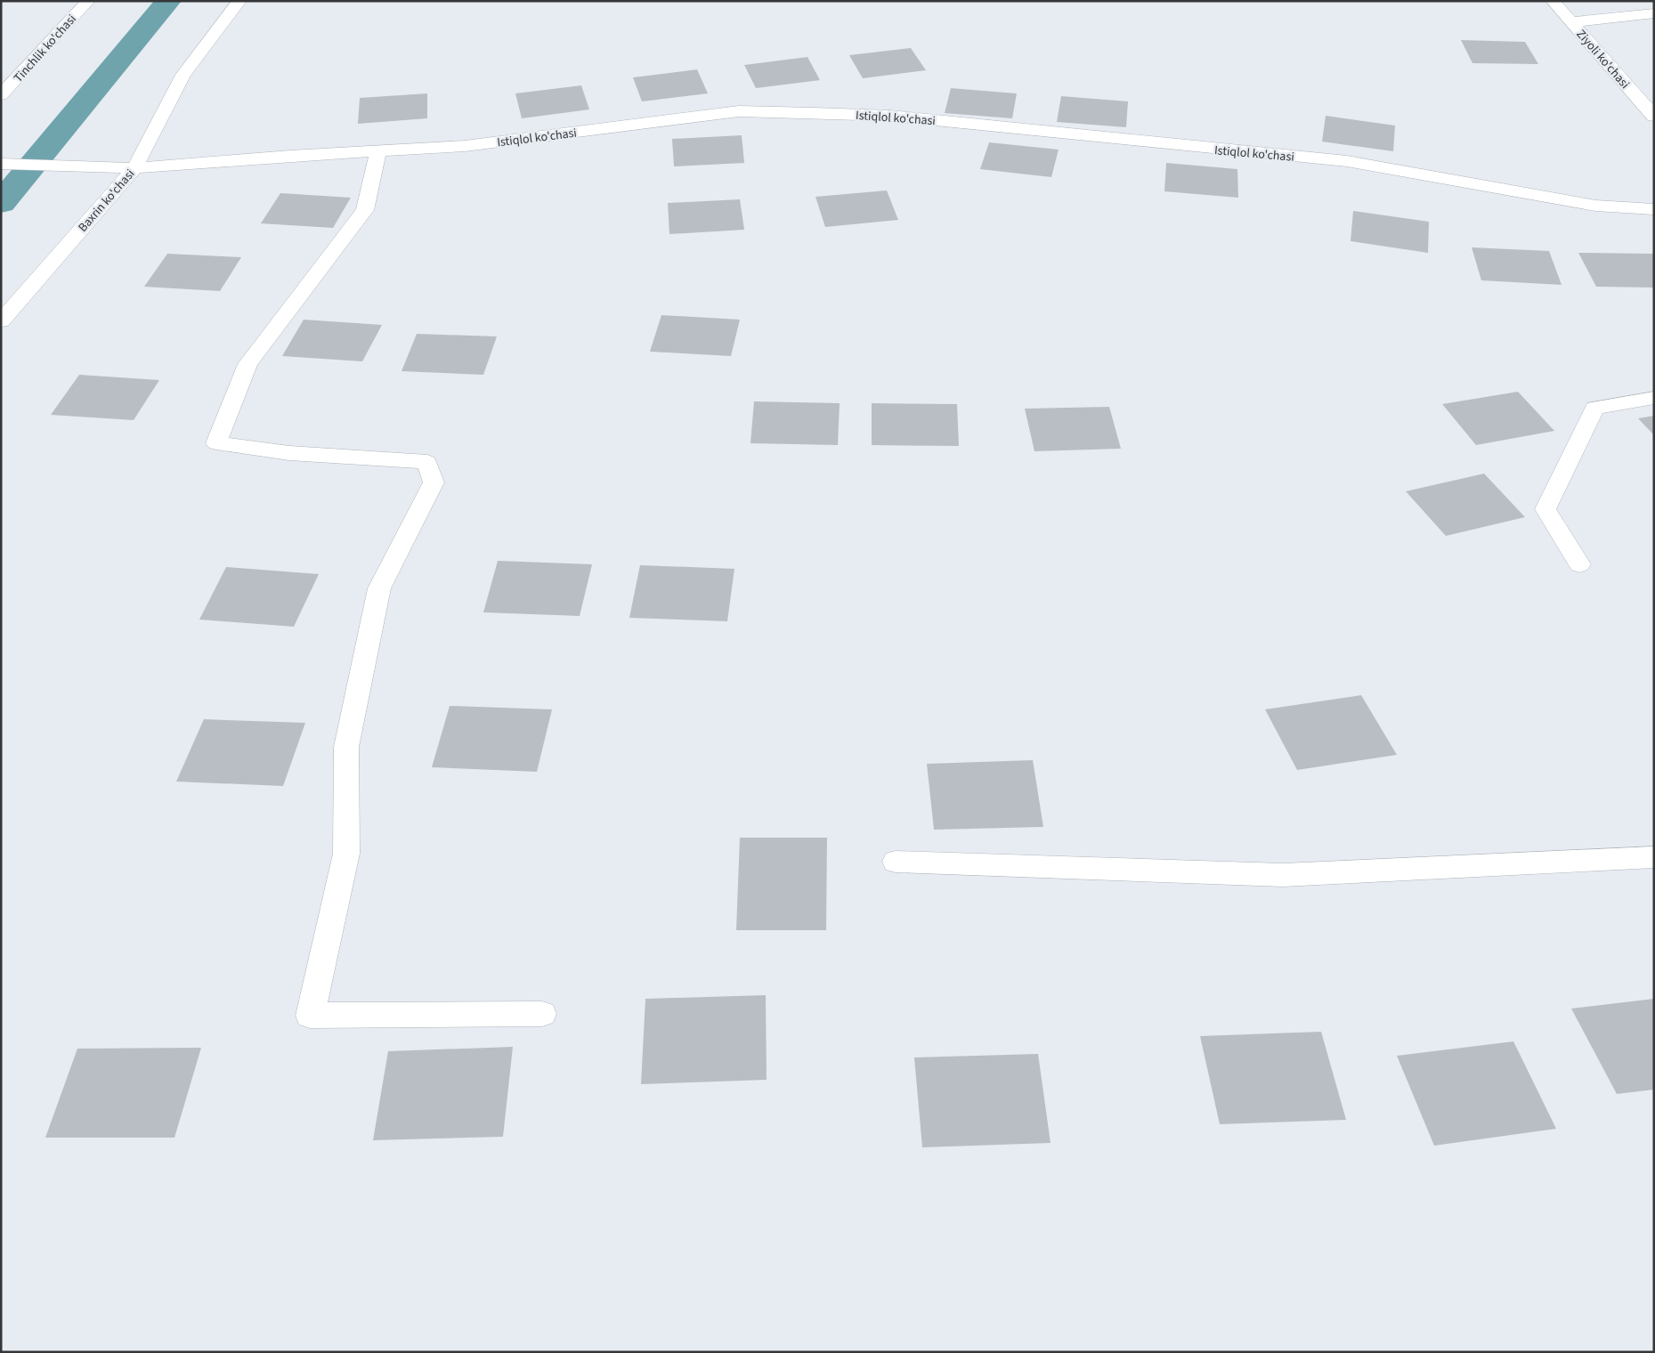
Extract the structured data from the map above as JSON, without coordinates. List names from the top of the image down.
{
  "streets": {
    "street": [
      "Tinchlik ko'chasi",
      "Ziyoli ko'chasi",
      "Istiqlol ko'chasi",
      "Baxrin ko'chasi"
    ]
  },
  "crossings": [
    ["Istiqlol ko'chasi", "Baxrin ko'chasi"]
  ]
}
